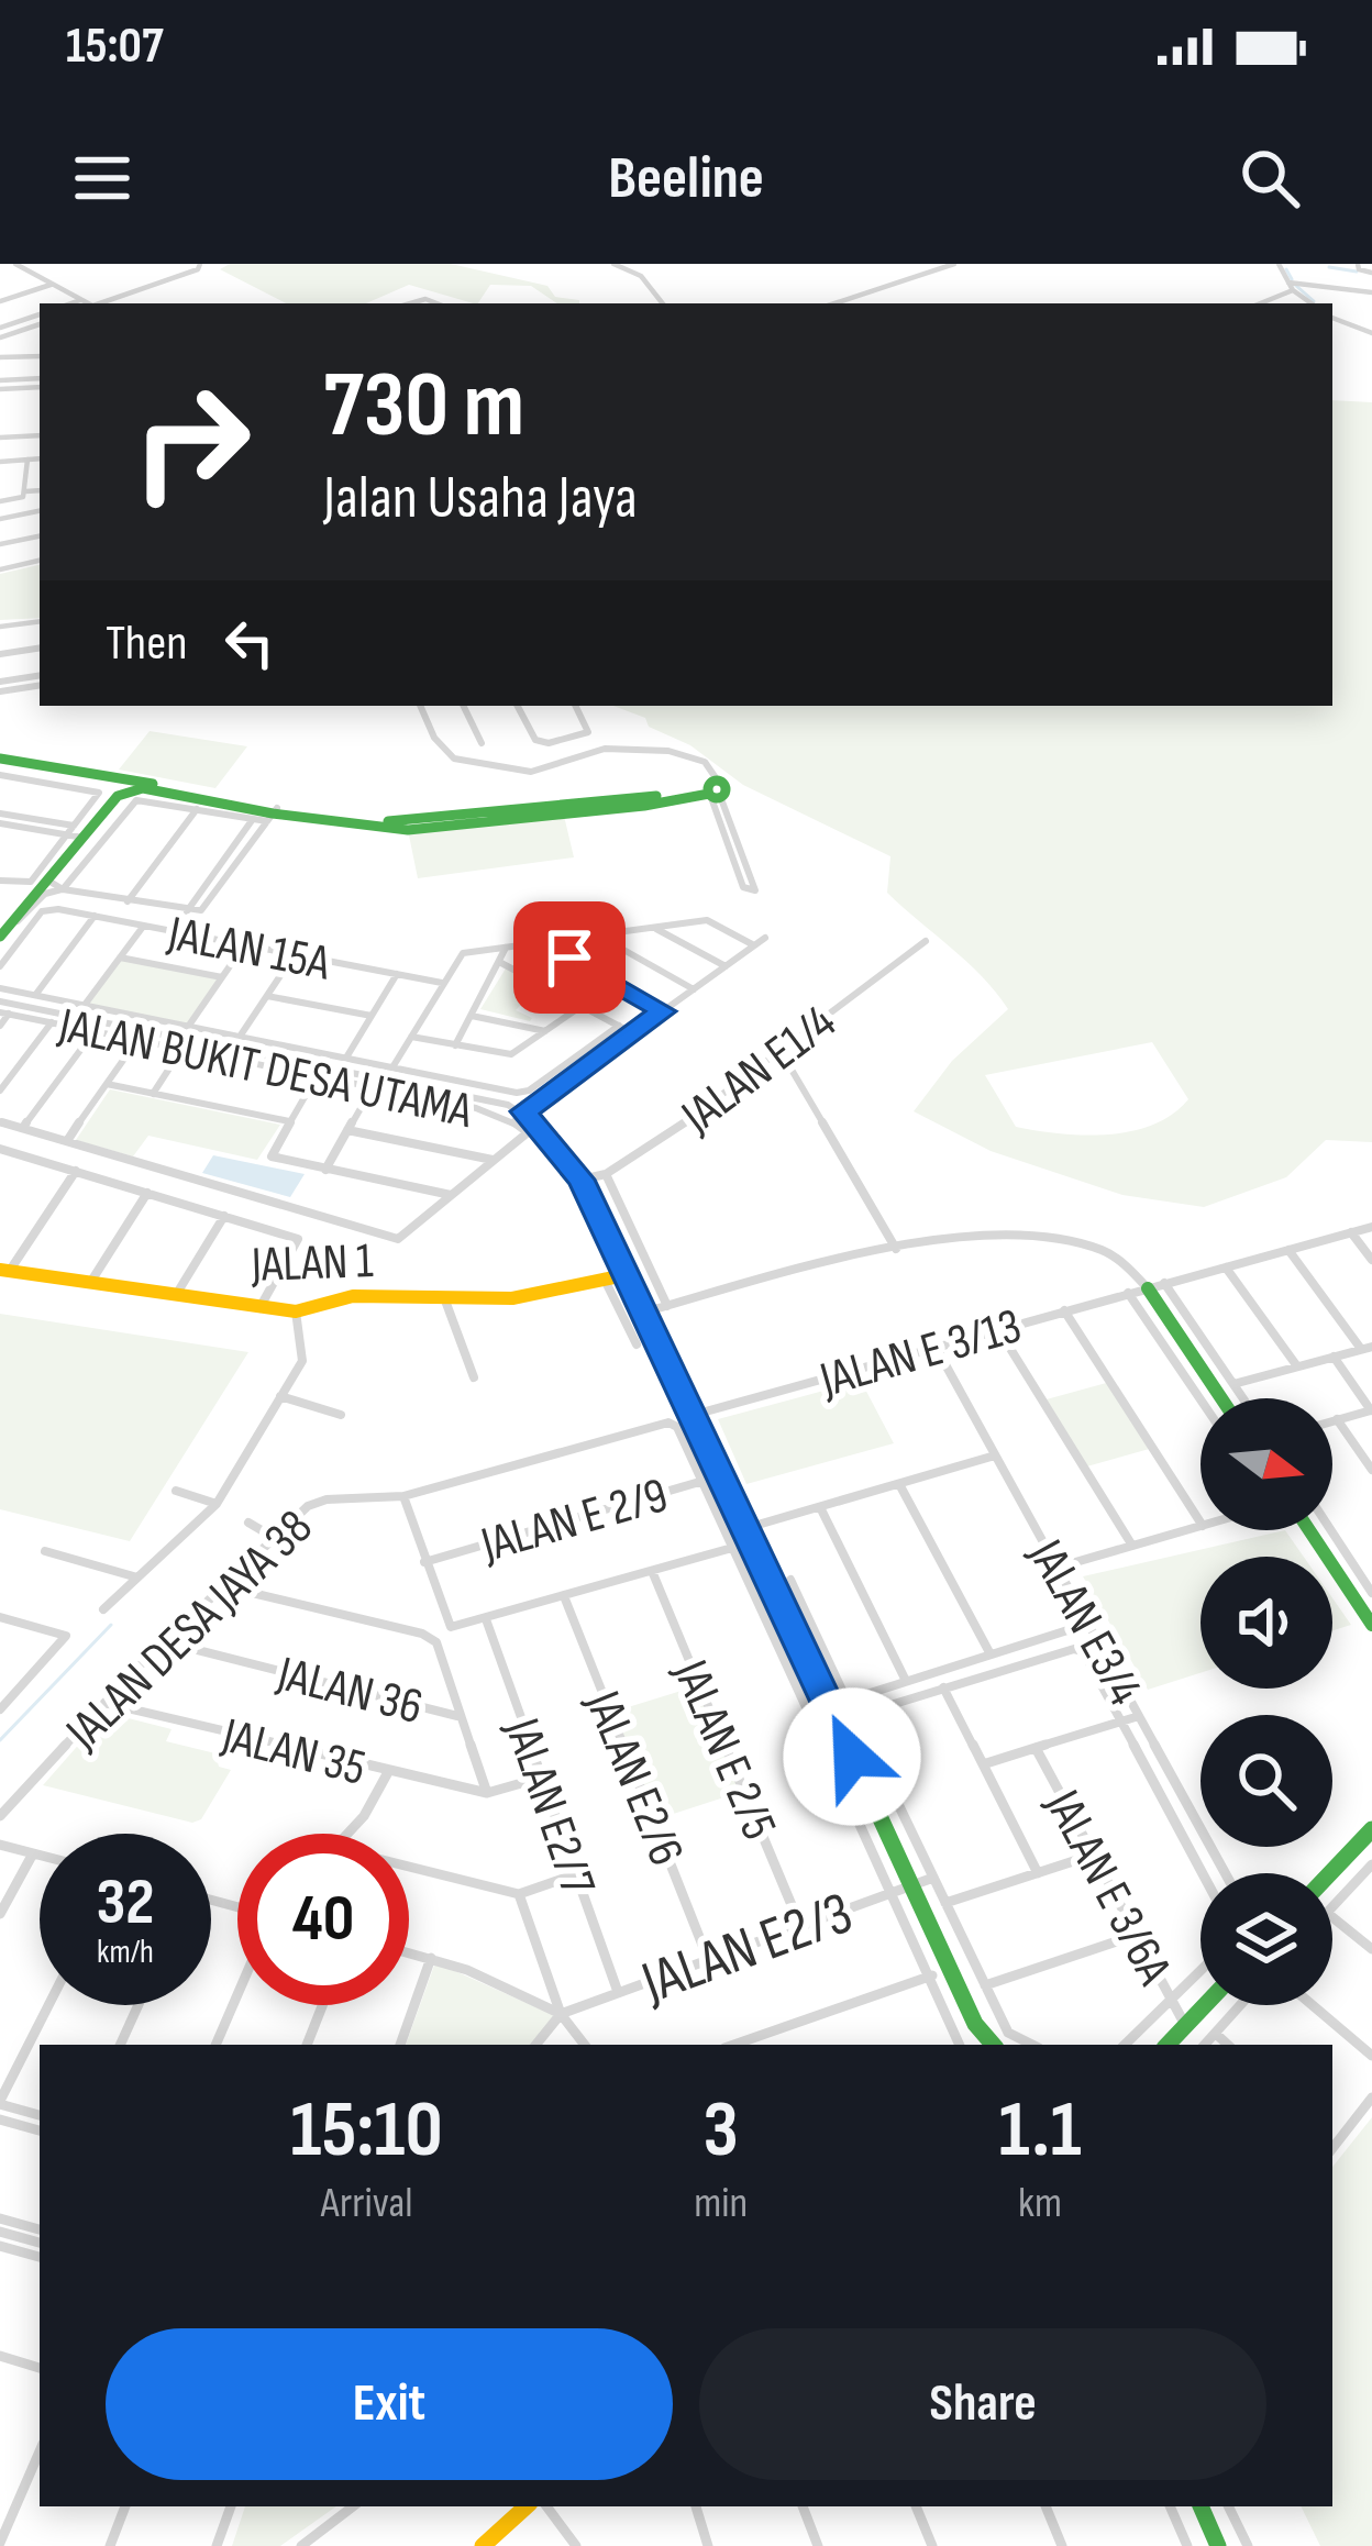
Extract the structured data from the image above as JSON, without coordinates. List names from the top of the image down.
{
  "streets": {
    "street": [
      "JALAN 15A",
      "JALAN BUKIT DESA UTAMA",
      "JALAN E1/4",
      "JALAN 1",
      "JALAN E 3/13",
      "JALAN E 2/9",
      "JALAN E3/4",
      "JALAN DESA JAYA 38",
      "JALAN 36",
      "JALAN E 2/5",
      "JALAN 35",
      "JALAN E2/6",
      "JALAN E2/7",
      "JALAN E 3/6A",
      "JALAN E2/3"
    ]
  },
  "crossings": [
    ["JALAN E 3/13", "JALAN E3/4"],
    ["JALAN E 2/9", "JALAN DESA JAYA 38"],
    ["JALAN DESA JAYA 38", "JALAN 36"],
    ["JALAN DESA JAYA 38", "JALAN 35"],
    ["JALAN E 2/5", "JALAN E2/3"],
    ["JALAN E2/6", "JALAN E2/3"],
    ["JALAN E2/7", "JALAN E2/3"]
  ],
  "north": "right",
  "page": {
    "status": "15:07",
    "header": "Beeline",
    "turn": ["730 m", "Jalan Usaha Jaya"],
    "then": "Then",
    "speed": "32 km/h",
    "limit": "40",
    "eta": [
      "15:10",
      "Arrival",
      "3",
      "min",
      "1.1",
      "km"
    ],
    "buttons": ["Exit", "Share"]
  }
}
